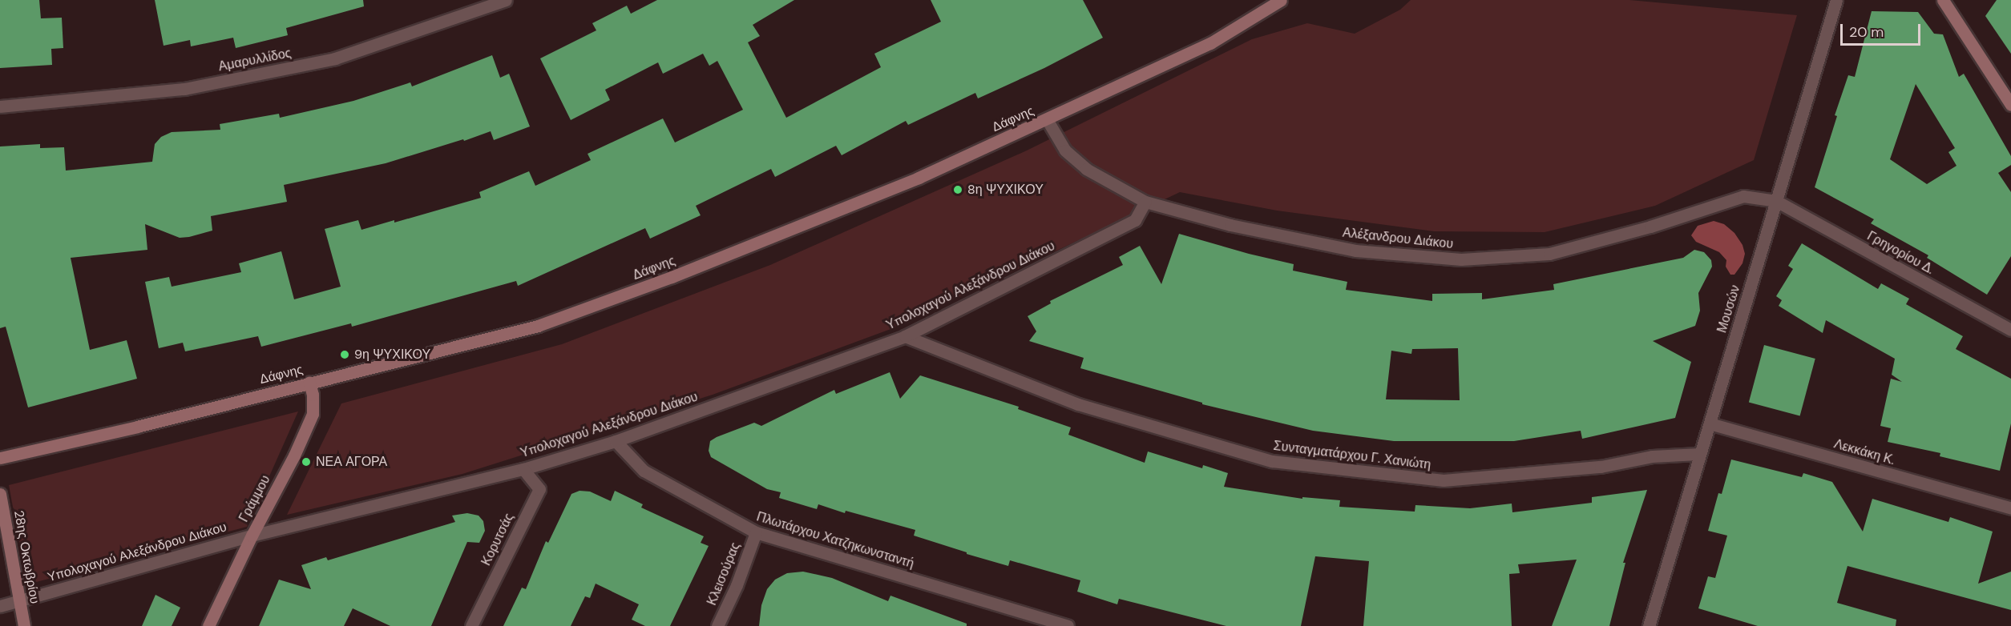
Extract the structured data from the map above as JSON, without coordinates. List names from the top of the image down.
{
  "streets": {
    "main road": ["Δάφνης", "Γράμμου", "28ης Οκτωβρίου"],
    "street": [
      "Αμαρυλλίδος",
      "Αλέξανδρου Διάκου",
      "Γρηγορίου Δ.",
      "Υπολοχαγού Αλεξάνδρου Διάκου",
      "Μουσών",
      "Λεκκάκη Κ.",
      "Συνταγματάρχου Γ. Χανιώτη",
      "Κορυτσάς",
      "Πλωτάρχου Χατζηκωνσταντή",
      "Κλεισούρας"
    ]
  },
  "crossings": [
    ["Δάφνης", "Αλέξανδρου Διάκου"],
    ["Δάφνης", "Γράμμου"],
    ["Αλέξανδρου Διάκου", "Γρηγορίου Δ."],
    ["Αλέξανδρου Διάκου", "Υπολοχαγού Αλεξάνδρου Διάκου"],
    ["Αλέξανδρου Διάκου", "Μουσών"],
    ["Γρηγορίου Δ.", "Μουσών"],
    ["Υπολοχαγού Αλεξάνδρου Διάκου", "Συνταγματάρχου Γ. Χανιώτη"],
    ["Υπολοχαγού Αλεξάνδρου Διάκου", "Γράμμου"],
    ["Υπολοχαγού Αλεξάνδρου Διάκου", "Κορυτσάς"],
    ["Υπολοχαγού Αλεξάνδρου Διάκου", "Πλωτάρχου Χατζηκωνσταντή"],
    ["Υπολοχαγού Αλεξάνδρου Διάκου", "28ης Οκτωβρίου"],
    ["Μουσών", "Λεκκάκη Κ."],
    ["Μουσών", "Συνταγματάρχου Γ. Χανιώτη"],
    ["Πλωτάρχου Χατζηκωνσταντή", "Κλεισούρας"]
  ],
  "places": ["8η ΨΥΧΙΚΟΥ", "9η ΨΥΧΙΚΟΥ", "ΝΕΑ ΑΓΟΡΑ"],
  "scale_bar": "20 m"
}
